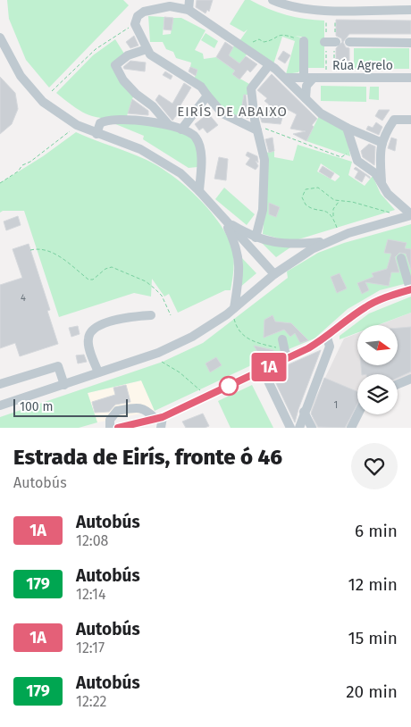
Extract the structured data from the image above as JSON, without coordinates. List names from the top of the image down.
{
  "streets": {
    "street": ["Rúa Agrelo"]
  },
  "districts": ["EIRÍS DE ABAIXO"],
  "lines": ["bus line 1A"],
  "house_numbers": ["4", "1"],
  "scale_bar": "100 m",
  "north": "right",
  "page": {
    "on_map": "1A",
    "scale": "100 m",
    "heading": ["Estrada de Eirís, fronte ó 46", "Autobús"],
    "list": [
      {
        "mark": "1A",
        "name": "Autobús",
        "note": "12:08",
        "value": "6 min"
      },
      {
        "mark": "179",
        "name": "Autobús",
        "note": "12:14",
        "value": "12 min"
      },
      {
        "mark": "1A",
        "name": "Autobús",
        "note": "12:17",
        "value": "15 min"
      },
      {
        "mark": "179",
        "name": "Autobús",
        "note": "12:22",
        "value": "20 min"
      }
    ]
  }
}
